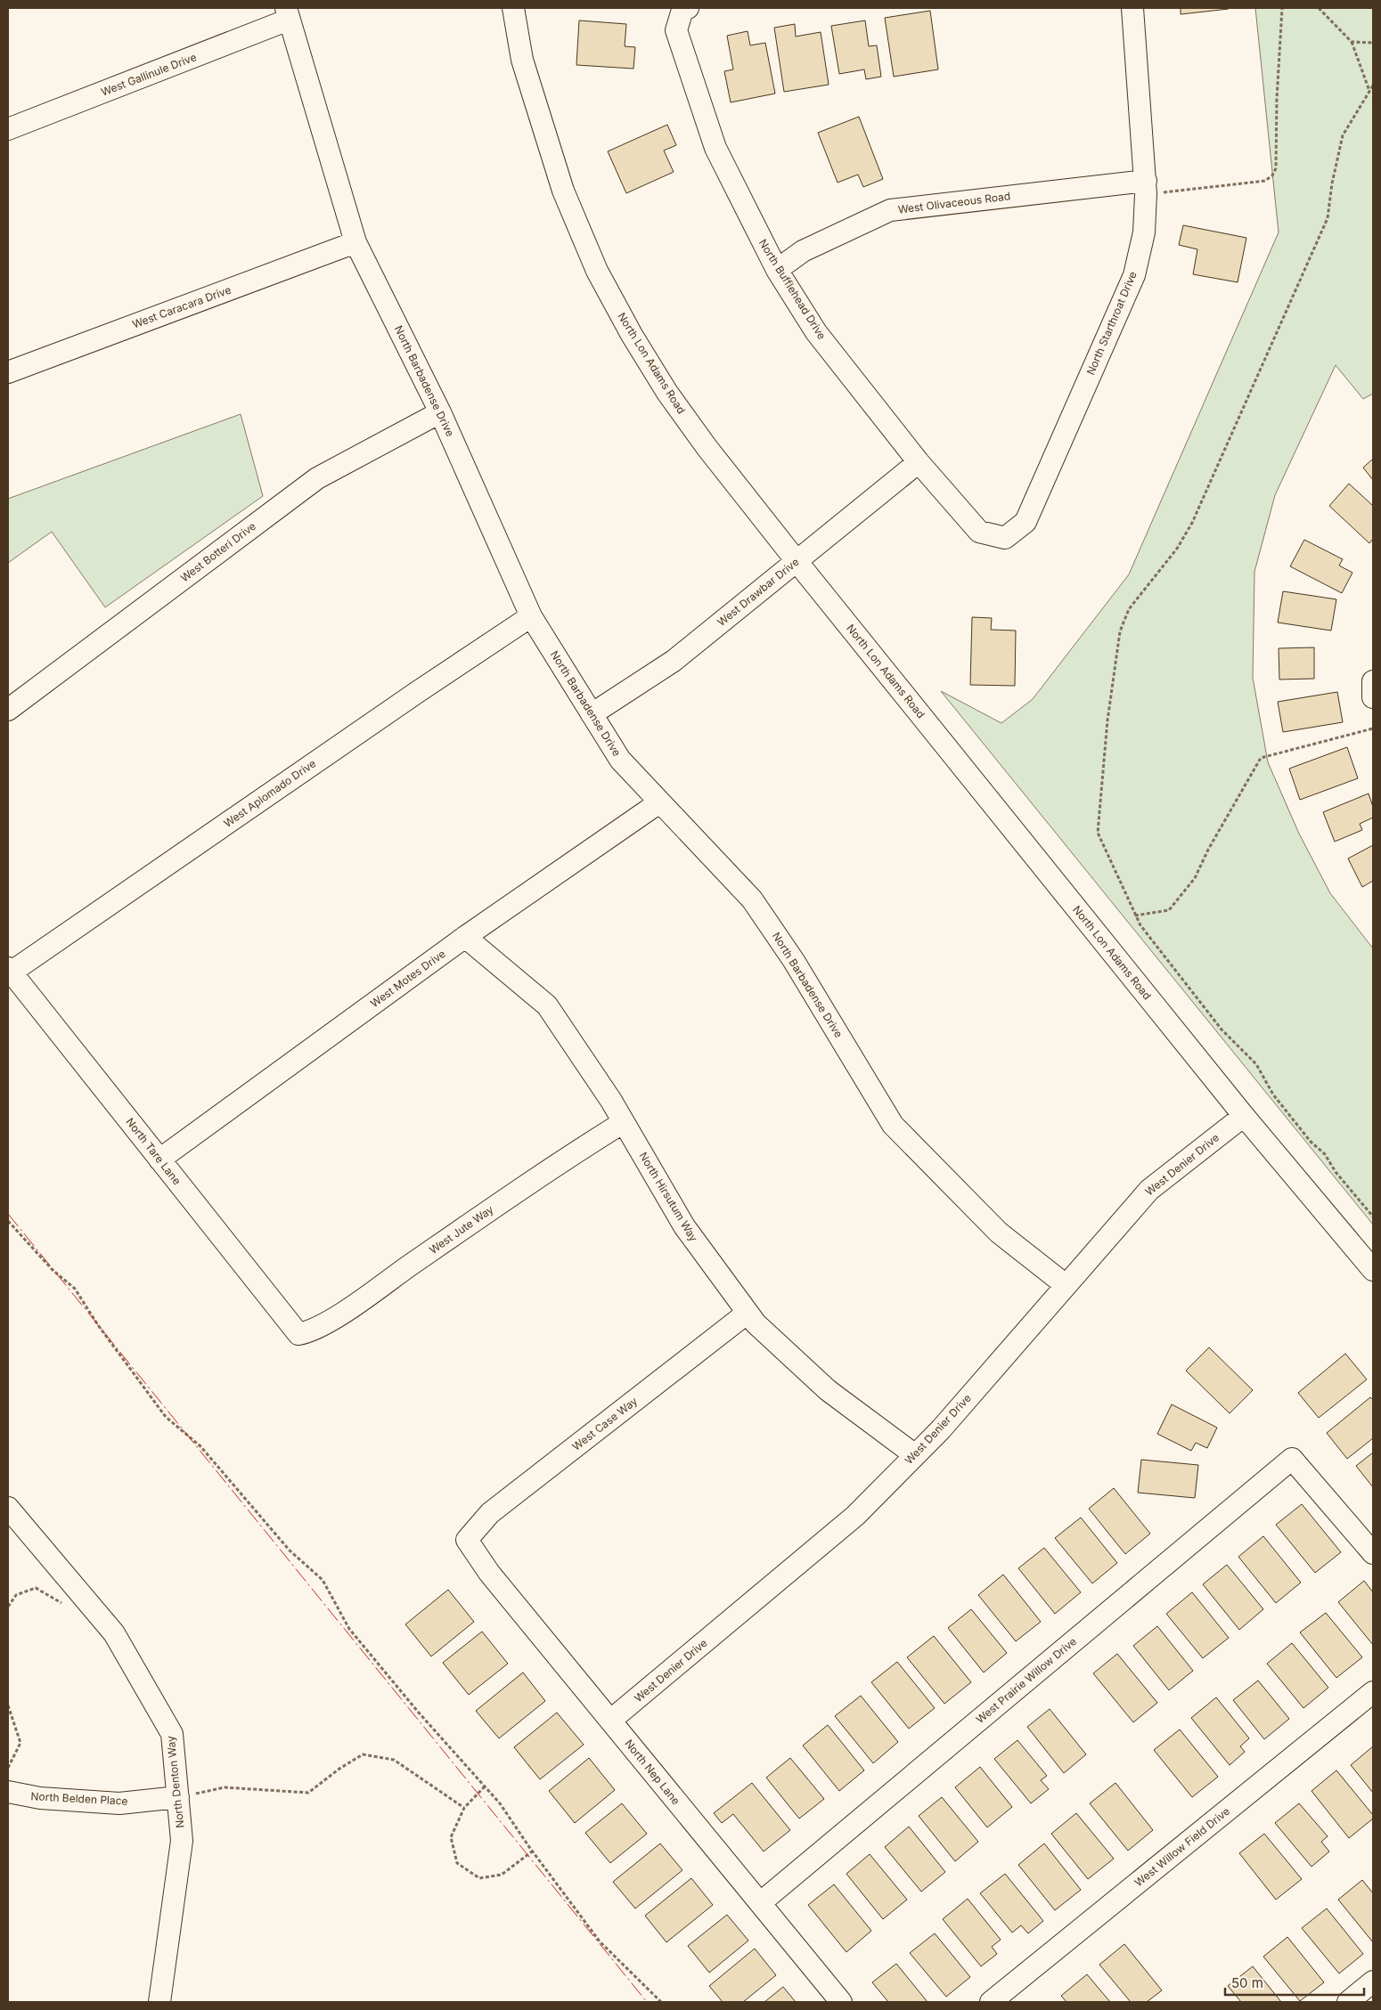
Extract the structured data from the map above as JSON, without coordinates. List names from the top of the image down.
{
  "streets": {
    "street": [
      "West Gallinule Drive",
      "West Olivaceous Road",
      "North Bufflehead Drive",
      "West Caracara Drive",
      "North Starthroat Drive",
      "North Lon Adams Road",
      "North Barbadense Drive",
      "West Botteri Drive",
      "West Drawbar Drive",
      "West Aplomado Drive",
      "West Motes Drive",
      "North Tare Lane",
      "West Denier Drive",
      "North Hirsutum Way",
      "West Jute Way",
      "West Case Way",
      "West Prairie Willow Drive",
      "North Nep Lane",
      "North Denton Way",
      "North Belden Place",
      "West Willow Field Drive"
    ]
  },
  "crossings": [
    ["West Gallinule Drive", "North Barbadense Drive"],
    ["West Olivaceous Road", "North Bufflehead Drive"],
    ["West Olivaceous Road", "North Starthroat Drive"],
    ["North Bufflehead Drive", "North Starthroat Drive"],
    ["North Bufflehead Drive", "West Drawbar Drive"],
    ["West Caracara Drive", "North Barbadense Drive"],
    ["North Lon Adams Road", "West Drawbar Drive"],
    ["North Lon Adams Road", "West Denier Drive"],
    ["North Barbadense Drive", "West Botteri Drive"],
    ["North Barbadense Drive", "West Drawbar Drive"],
    ["North Barbadense Drive", "West Aplomado Drive"],
    ["North Barbadense Drive", "West Motes Drive"],
    ["North Barbadense Drive", "West Denier Drive"],
    ["West Aplomado Drive", "North Tare Lane"],
    ["West Motes Drive", "North Tare Lane"],
    ["West Motes Drive", "North Hirsutum Way"],
    ["North Tare Lane", "West Jute Way"],
    ["West Denier Drive", "North Hirsutum Way"],
    ["West Denier Drive", "North Nep Lane"],
    ["North Hirsutum Way", "West Jute Way"],
    ["North Hirsutum Way", "West Case Way"],
    ["West Case Way", "North Nep Lane"],
    ["West Prairie Willow Drive", "North Nep Lane"],
    ["North Denton Way", "North Belden Place"]
  ],
  "scale_bar": "50 m"
}
